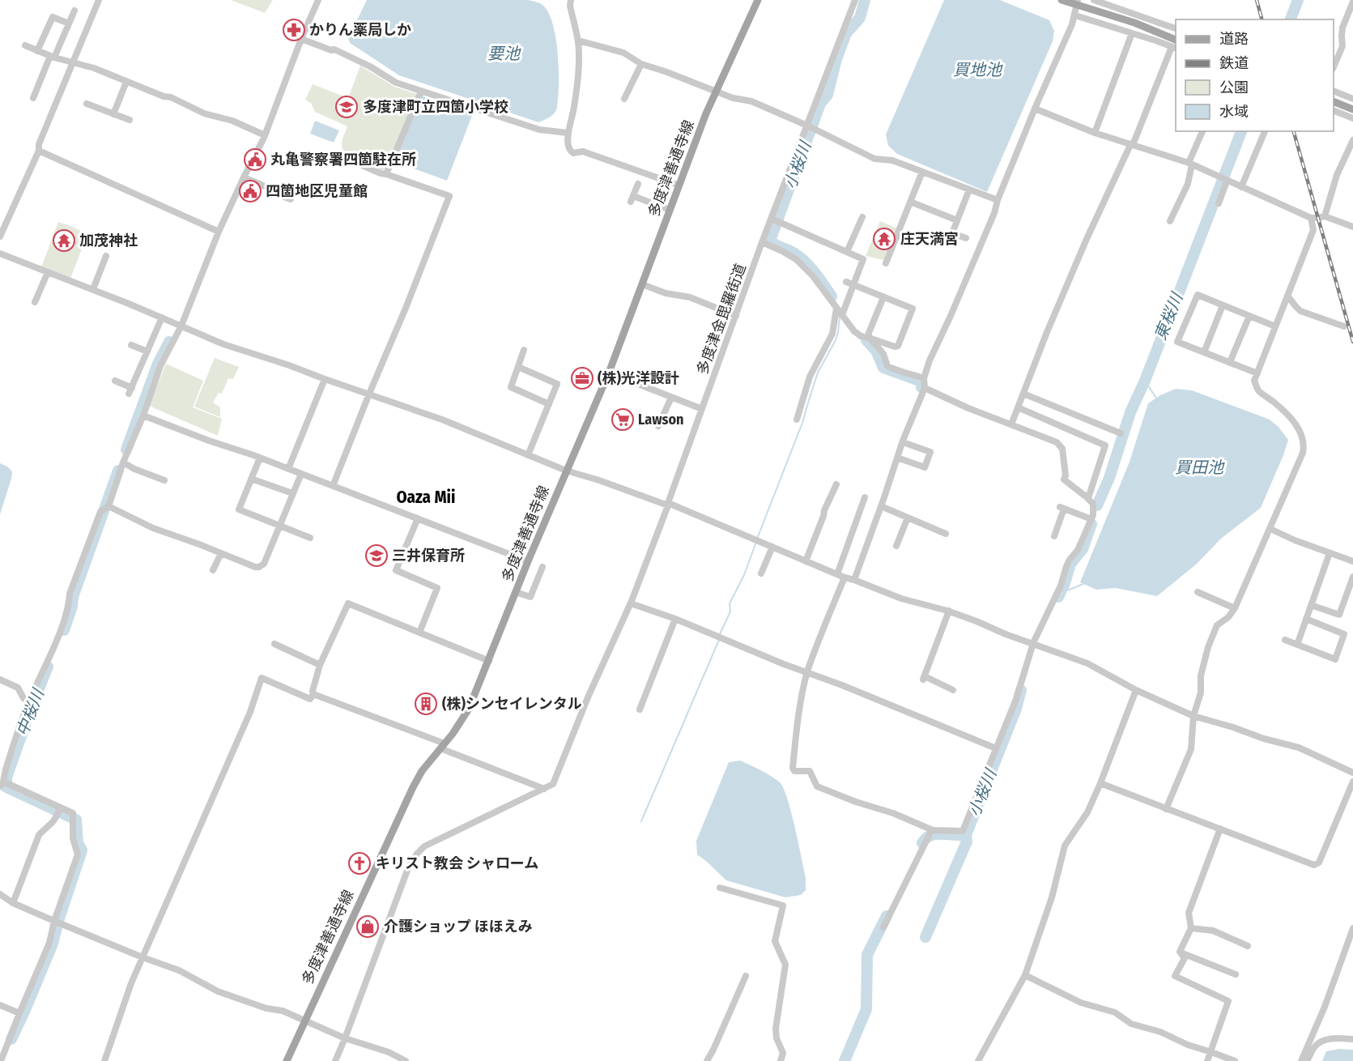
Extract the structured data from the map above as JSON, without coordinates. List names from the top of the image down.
{
  "streets": {
    "main road": ["多度津善通寺線"],
    "street": ["多度津金毘羅街道"]
  },
  "districts": ["Oaza Mii"],
  "water": [
    "要池",
    "買地池",
    "小桜川",
    "東桜川",
    "買田池",
    "中桜川"
  ],
  "places": {
    "pharmacy": ["かりん薬局しか"],
    "school or university": ["多度津町立四箇小学校", "三井保育所"],
    "public building": ["丸亀警察署四箇駐在所", "四箇地区児童館"],
    "temple": ["庄天満宮", "加茂神社"],
    "office": ["(株)光洋設計"],
    "supermarket": ["Lawson"],
    "building": ["(株)シンセイレンタル"],
    "church": ["キリスト教会 シャローム"],
    "shop": ["介護ショップ ほほえみ"]
  },
  "legend": [
    "道路",
    "鉄道",
    "公園",
    "水域"
  ]
}
